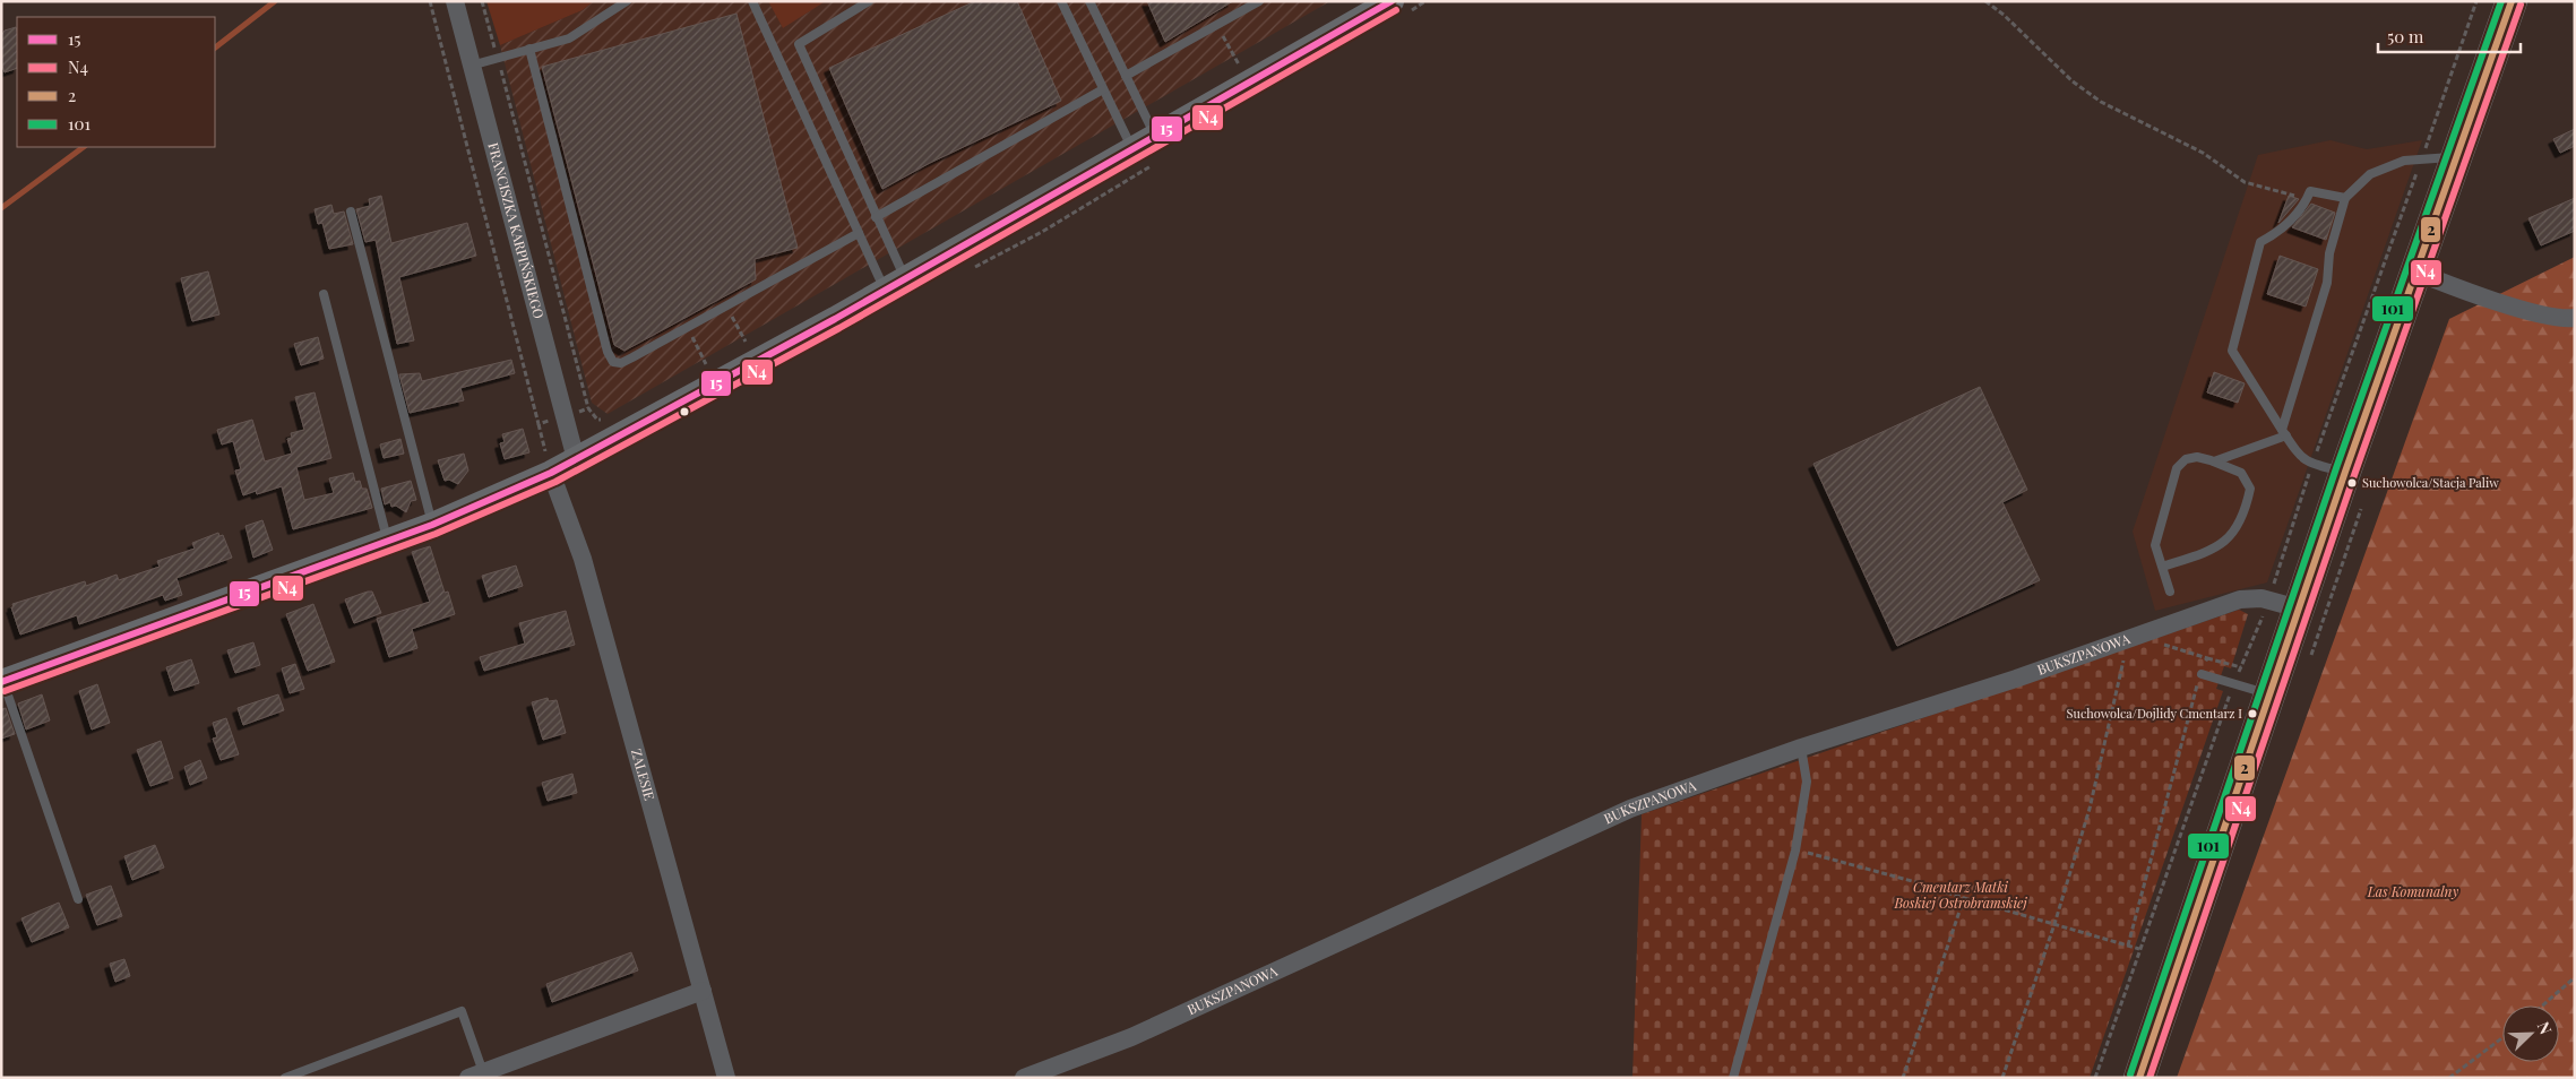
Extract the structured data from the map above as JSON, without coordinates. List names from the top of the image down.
{
  "streets": {
    "street": ["FRANCISZKA KARPIŃSKIEGO", "BUKSZPANOWA", "ZALESIE"]
  },
  "parks": ["Cmentarz Matki Boskiej Ostrobramskiej", "Las Komunalny"],
  "places": ["Suchowolca/Stacja Paliw", "Suchowolca/Dojlidy Cmentarz I"],
  "lines": [
    "transit line 15",
    "transit line 2",
    "transit line 101",
    "transit line N4"
  ],
  "legend": [
    "15",
    "N4",
    "2",
    "101"
  ],
  "scale_bar": "50 m",
  "north": "top right"
}
